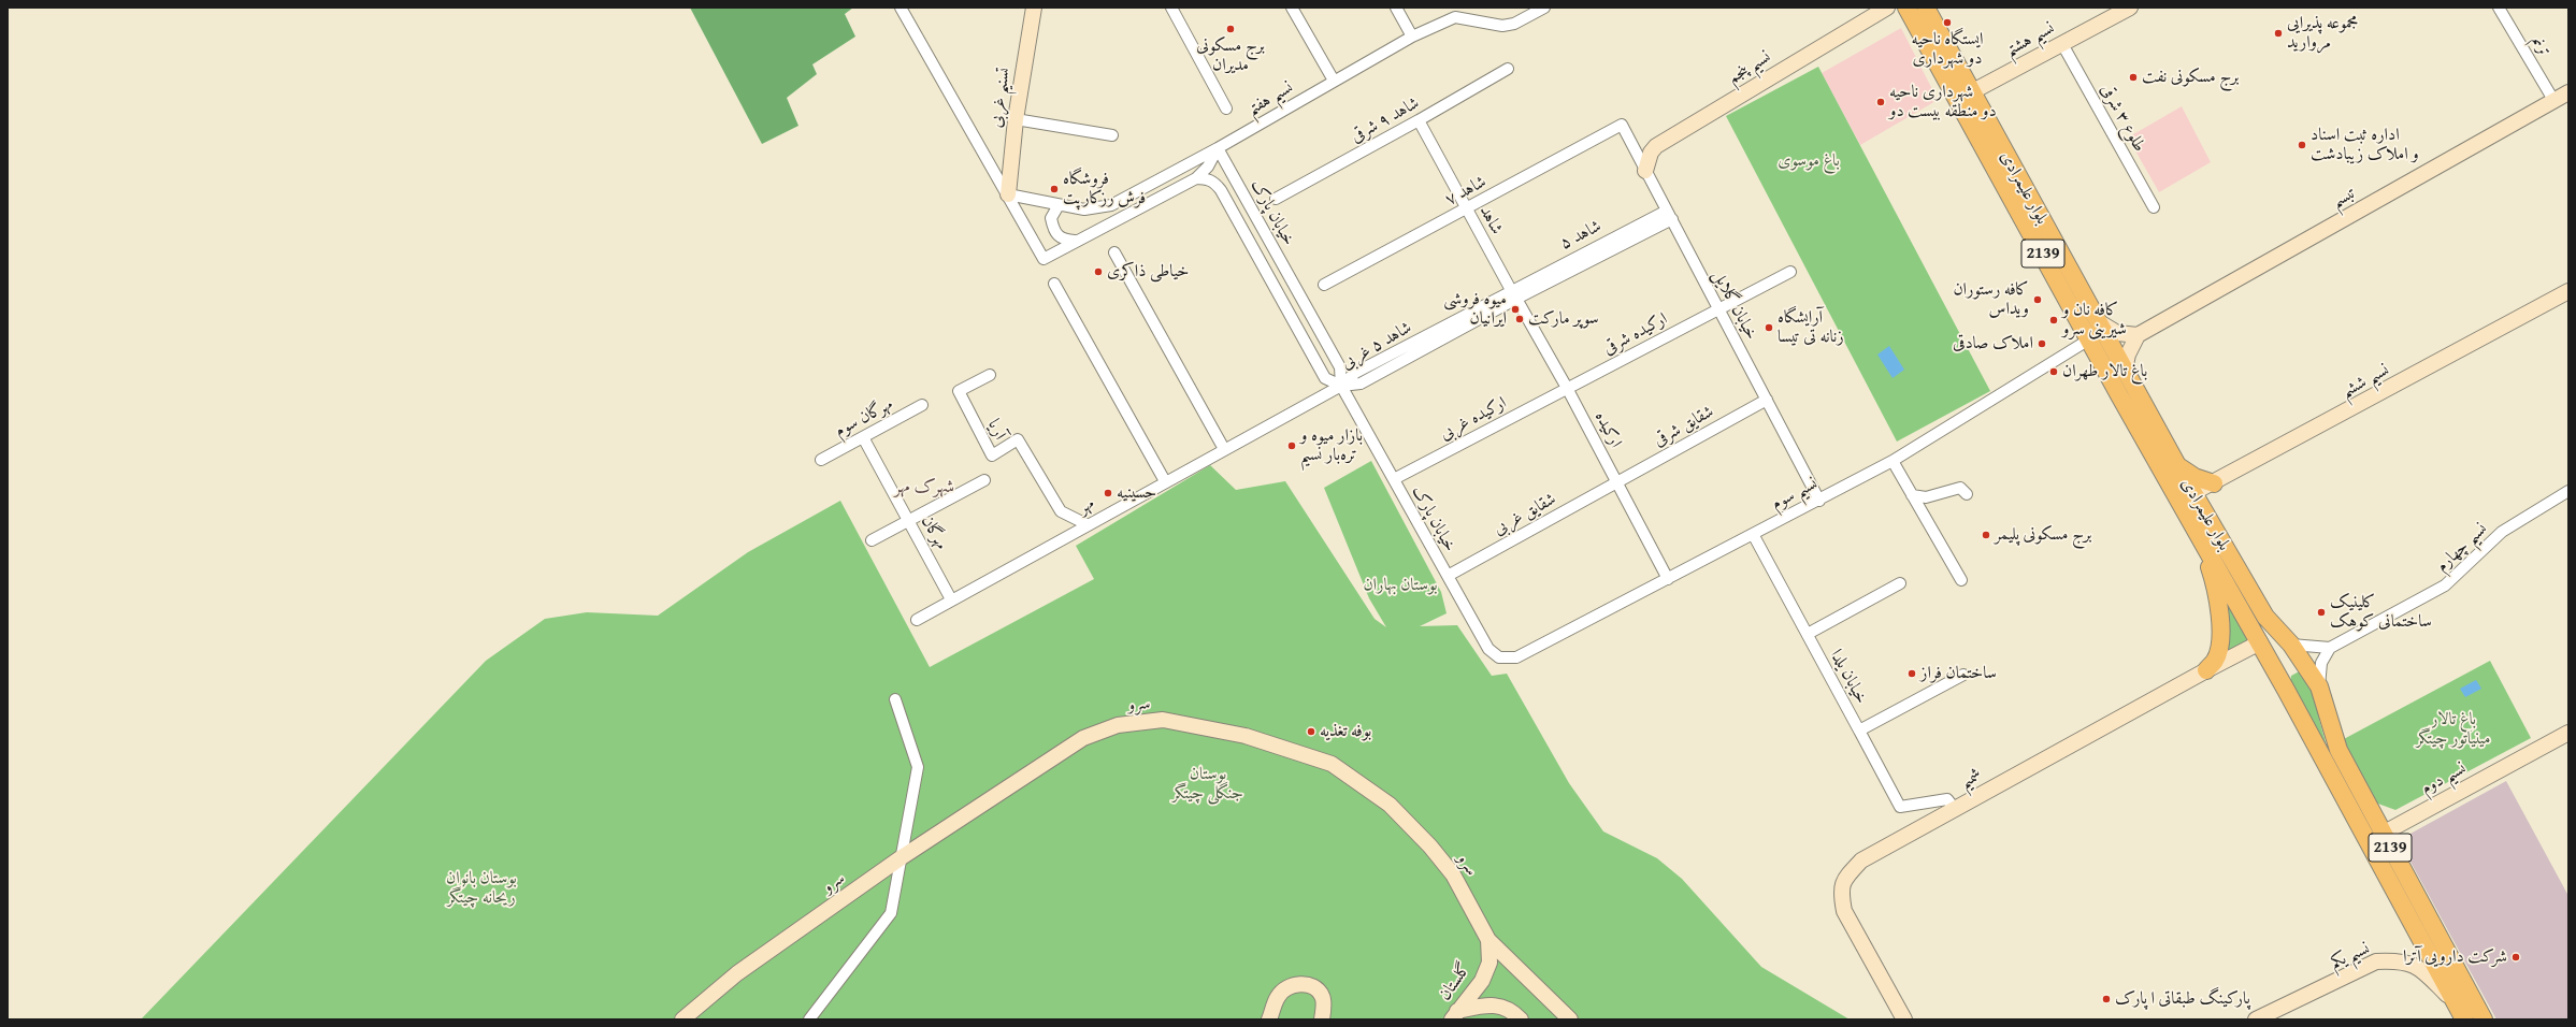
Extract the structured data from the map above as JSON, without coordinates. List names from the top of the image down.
{
  "streets": {
    "main road": ["بلوار علیمرادی", "2139"],
    "street": [
      "نسیم هشتم",
      "ترنم",
      "نسیم پنجم",
      "تسنیم غربی",
      "نسیم هفتم",
      "طلوع ۳ شرقی",
      "شاهد ۹ شرقی",
      "شاهد ۷",
      "تبسم",
      "خیابان پارک",
      "شاهد",
      "شاهد ۵",
      "خیابان گلایل",
      "ارکیده شرقی",
      "شاهد ۵ غربی",
      "نسیم ششم",
      "مهرگان سوم",
      "ارکیده غربی",
      "شقایق شرقی",
      "آریا",
      "ارکیده",
      "نسیم سوم",
      "مهر",
      "شقایق غربی",
      "مهرگان",
      "نسیم چهارم",
      "خیابان یلدا",
      "سرو",
      "شمیم",
      "نسیم دوم",
      "نسیم یکم",
      "گلستان"
    ]
  },
  "crossings": [
    ["نسیم هشتم", "طلوع ۳ شرقی"],
    ["نسیم هشتم", "بلوار علیمرادی"],
    ["ترنم", "تبسم"],
    ["نسیم پنجم", "خیابان گلایل"],
    ["تسنیم غربی", "نسیم هفتم"],
    ["نسیم هفتم", "خیابان پارک"],
    ["شاهد ۹ شرقی", "شاهد"],
    ["بلوار علیمرادی", "نسیم ششم"],
    ["بلوار علیمرادی", "نسیم سوم"],
    ["بلوار علیمرادی", "شمیم"],
    ["بلوار علیمرادی", "نسیم دوم"],
    ["بلوار علیمرادی", "نسیم یکم"],
    ["شاهد ۷", "شاهد"],
    ["شاهد ۷", "خیابان گلایل"],
    ["خیابان پارک", "شاهد ۵ غربی"],
    ["خیابان پارک", "ارکیده غربی"],
    ["خیابان پارک", "نسیم سوم"],
    ["خیابان پارک", "مهر"],
    ["خیابان پارک", "شقایق غربی"],
    ["شاهد", "شاهد ۵"],
    ["شاهد", "شاهد ۵ غربی"],
    ["شاهد", "ارکیده"],
    ["شاهد ۵", "خیابان گلایل"],
    ["شاهد ۵", "شاهد ۵ غربی"],
    ["شاهد ۵", "ارکیده"],
    ["خیابان گلایل", "ارکیده شرقی"],
    ["خیابان گلایل", "شقایق شرقی"],
    ["خیابان گلایل", "نسیم سوم"],
    ["ارکیده شرقی", "ارکیده غربی"],
    ["ارکیده شرقی", "ارکیده"],
    ["شاهد ۵ غربی", "ارکیده"],
    ["شاهد ۵ غربی", "مهر"],
    ["مهرگان سوم", "مهرگان"],
    ["ارکیده غربی", "ارکیده"],
    ["شقایق شرقی", "ارکیده"],
    ["شقایق شرقی", "شقایق غربی"],
    ["آریا", "مهر"],
    ["ارکیده", "نسیم سوم"],
    ["ارکیده", "شقایق غربی"],
    ["نسیم سوم", "خیابان یلدا"],
    ["مهر", "مهرگان"],
    ["سرو", "گلستان"]
  ],
  "districts": ["شهرک مهر"],
  "parks": [
    "باغ موسوی",
    "بوستان بهاران",
    "باغ تالار مینیاتور چیتگر",
    "بوستان جنگلی چیتگر",
    "بوستان بانوان ریحانه چیتگر"
  ],
  "places": [
    "ایستگاه ناحیه دو شهرداری",
    "برج مسکونی مدیران",
    "مجموعه پذیرایی مروارید",
    "برج مسکونی نفت",
    "شهرداری ناحیه دو منطقه بیست دو",
    "اداره ثبت اسناد و املاک زیبادشت",
    "فروشگاه فرش رزکارپت",
    "خیاطی ذاکری",
    "کافه رستوران ویداس",
    "میوه فروشی ایرانیان",
    "سوپر مارکت",
    "کافه نان و شیرینی سرو",
    "آرایشگاه زنانه تی تیسا",
    "املاک صادقی",
    "باغ تالار طهران",
    "بازار میوه و تره‌بار نسیم",
    "حسینیه",
    "برج مسکونی پلیمر",
    "کلینیک ساختمانی کوهک",
    "ساختمان فراز",
    "بوفه تغذیه",
    "شرکت دارویی آترا",
    "پارکینگ طبقاتی ا پارک"
  ]
}
